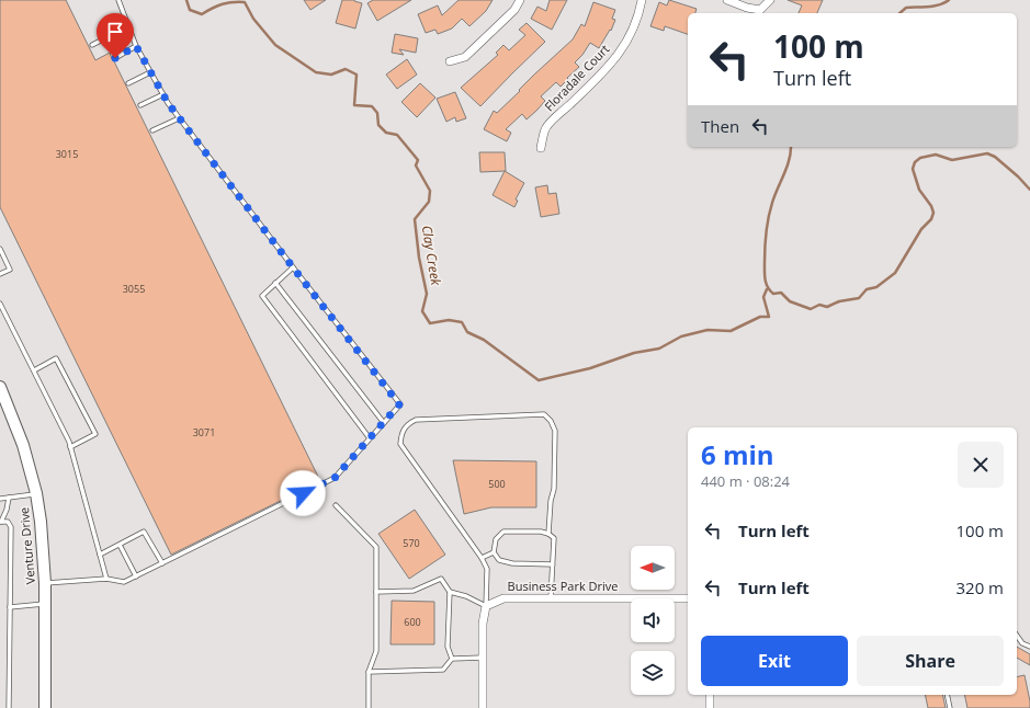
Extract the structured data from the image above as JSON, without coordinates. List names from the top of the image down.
{
  "streets": {
    "street": ["Floradale Court", "Venture Drive", "Business Park Drive"]
  },
  "water": ["Clay Creek"],
  "house_numbers": [
    "3015",
    "3055",
    "3071",
    "500",
    "570",
    "600"
  ],
  "north": "left",
  "page": {
    "turn": ["100 m", "Turn left"],
    "then": "Then",
    "heading": ["6 min", "440 m · 08:24"],
    "list": [
      {
        "name": "Turn left",
        "value": "100 m"
      },
      {
        "name": "Turn left",
        "value": "320 m"
      }
    ],
    "buttons": ["Exit", "Share"]
  }
}
